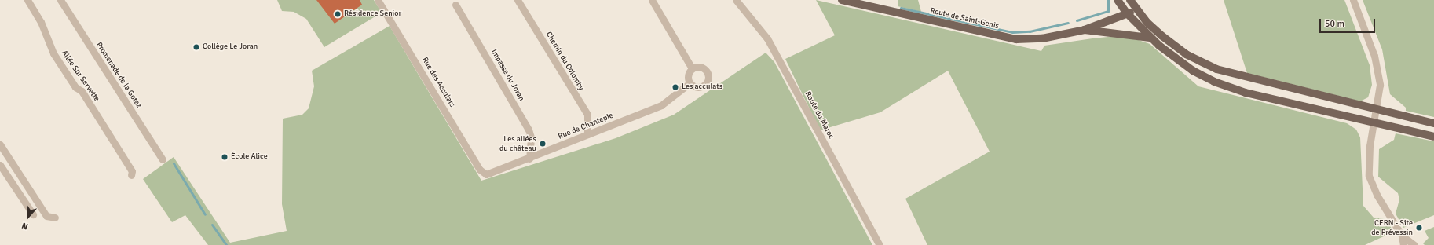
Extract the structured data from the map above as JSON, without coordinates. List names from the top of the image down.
{
  "streets": {
    "main road": ["Route de Saint-Genis"],
    "street": [
      "Chemin du Colomby",
      "Promenade de la Gotaz",
      "Impasse du Joran",
      "Allée Sur Servette",
      "Rue des Acculats",
      "Route du Maroc",
      "Rue de Chantepie"
    ]
  },
  "crossings": [
    ["Chemin du Colomby", "Rue de Chantepie"],
    ["Impasse du Joran", "Rue de Chantepie"],
    ["Rue des Acculats", "Rue de Chantepie"]
  ],
  "places": [
    "Résidence Senior",
    "Collège Le Joran",
    "Les acculats",
    "Les allées du château",
    "École Alice",
    "CERN - Site de Prévessin"
  ],
  "scale_bar": "50 m",
  "north": "bottom"
}
